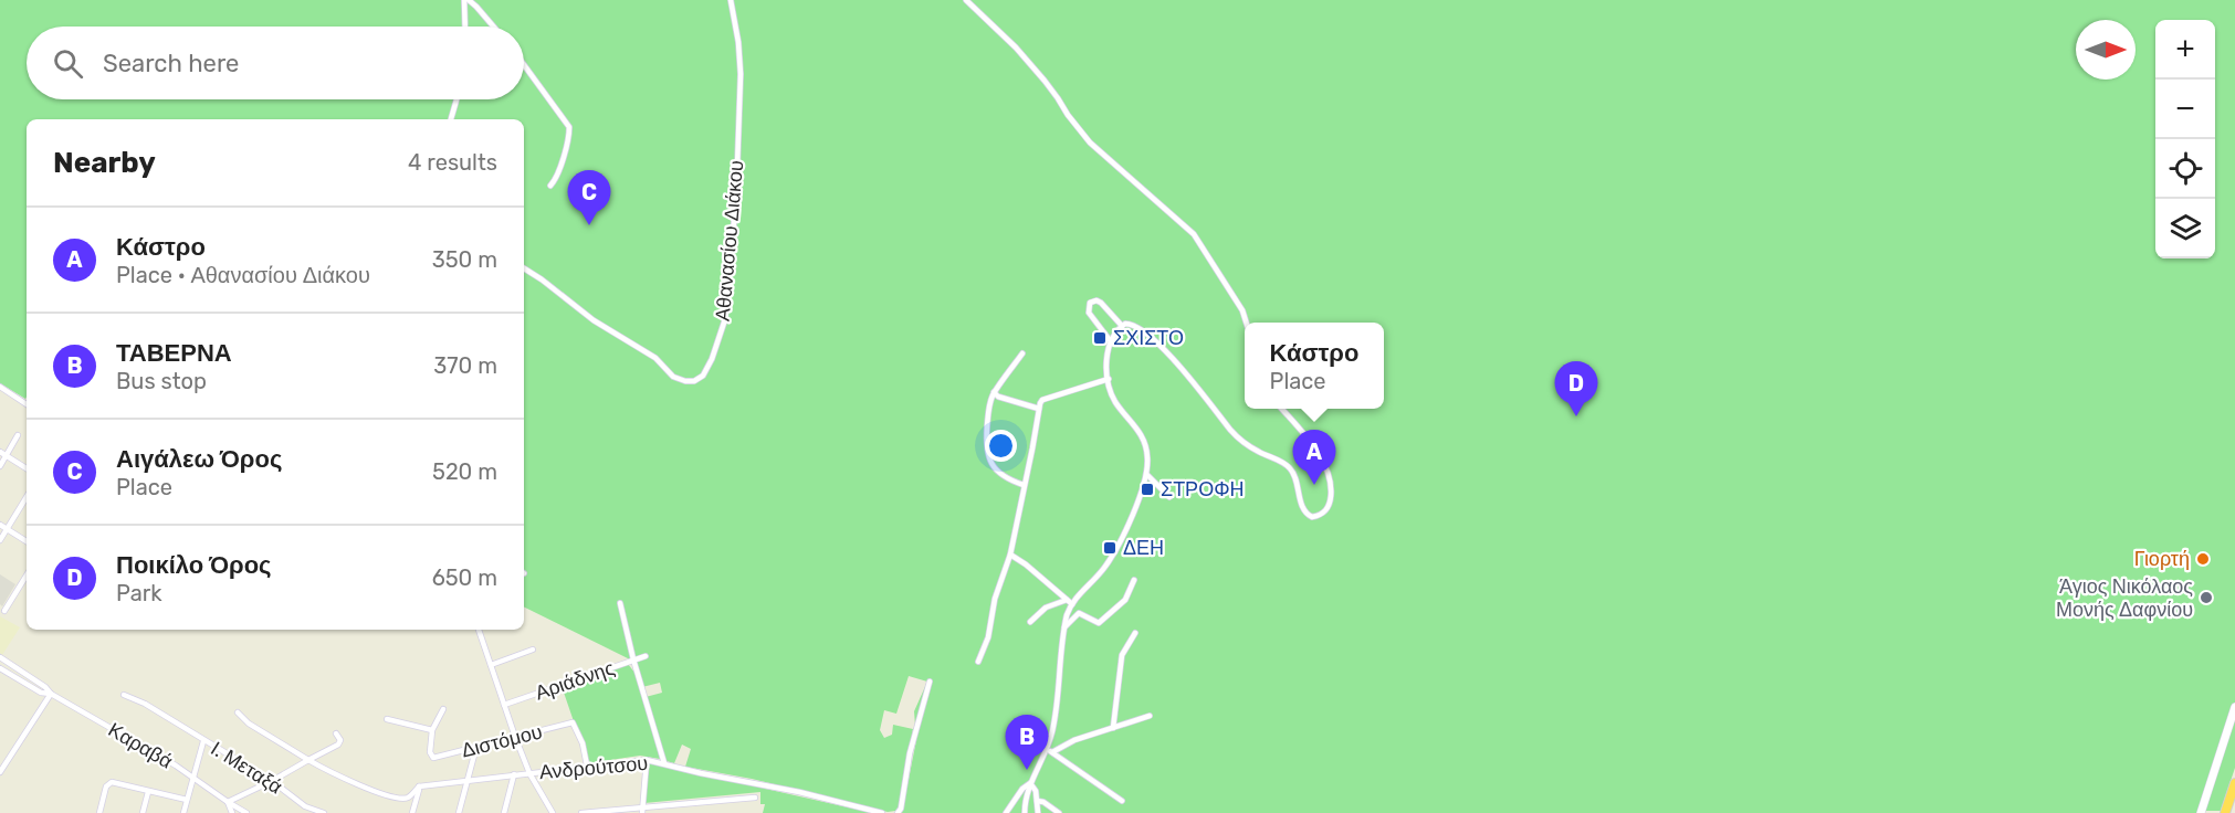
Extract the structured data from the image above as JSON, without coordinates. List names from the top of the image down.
{
  "streets": {
    "street": [
      "Αθανασίου Διάκου",
      "Αριάδνης",
      "Διστόμου",
      "Καραβά",
      "Ι. Μεταξά",
      "Ανδρούτσου"
    ]
  },
  "crossings": [
    ["Διστόμου", "Ανδρούτσου"]
  ],
  "places": {
    "transit": ["ΣΧΙΣΤΟ", "ΣΤΡΟΦΗ", "ΔΕΗ"],
    "other": ["Γιορτή", "Άγιος Νικόλαος Μονής Δαφνίου"]
  },
  "north": "right",
  "page": {
    "map_buttons": ["+", "−"],
    "search": "Search here",
    "heading": ["Nearby", "4 results"],
    "pins": [
      "C",
      "D",
      "A",
      "B"
    ],
    "list": [
      {
        "mark": "A",
        "name": "Κάστρο",
        "note": "Place · Αθανασίου Διάκου",
        "value": "350 m"
      },
      {
        "mark": "B",
        "name": "ΤΑΒΕΡΝΑ",
        "note": "Bus stop",
        "value": "370 m"
      },
      {
        "mark": "C",
        "name": "Αιγάλεω Όρος",
        "note": "Place",
        "value": "520 m"
      },
      {
        "mark": "D",
        "name": "Ποικίλο Όρος",
        "note": "Park",
        "value": "650 m"
      }
    ],
    "popup": ["Κάστρο", "Place"]
  }
}
